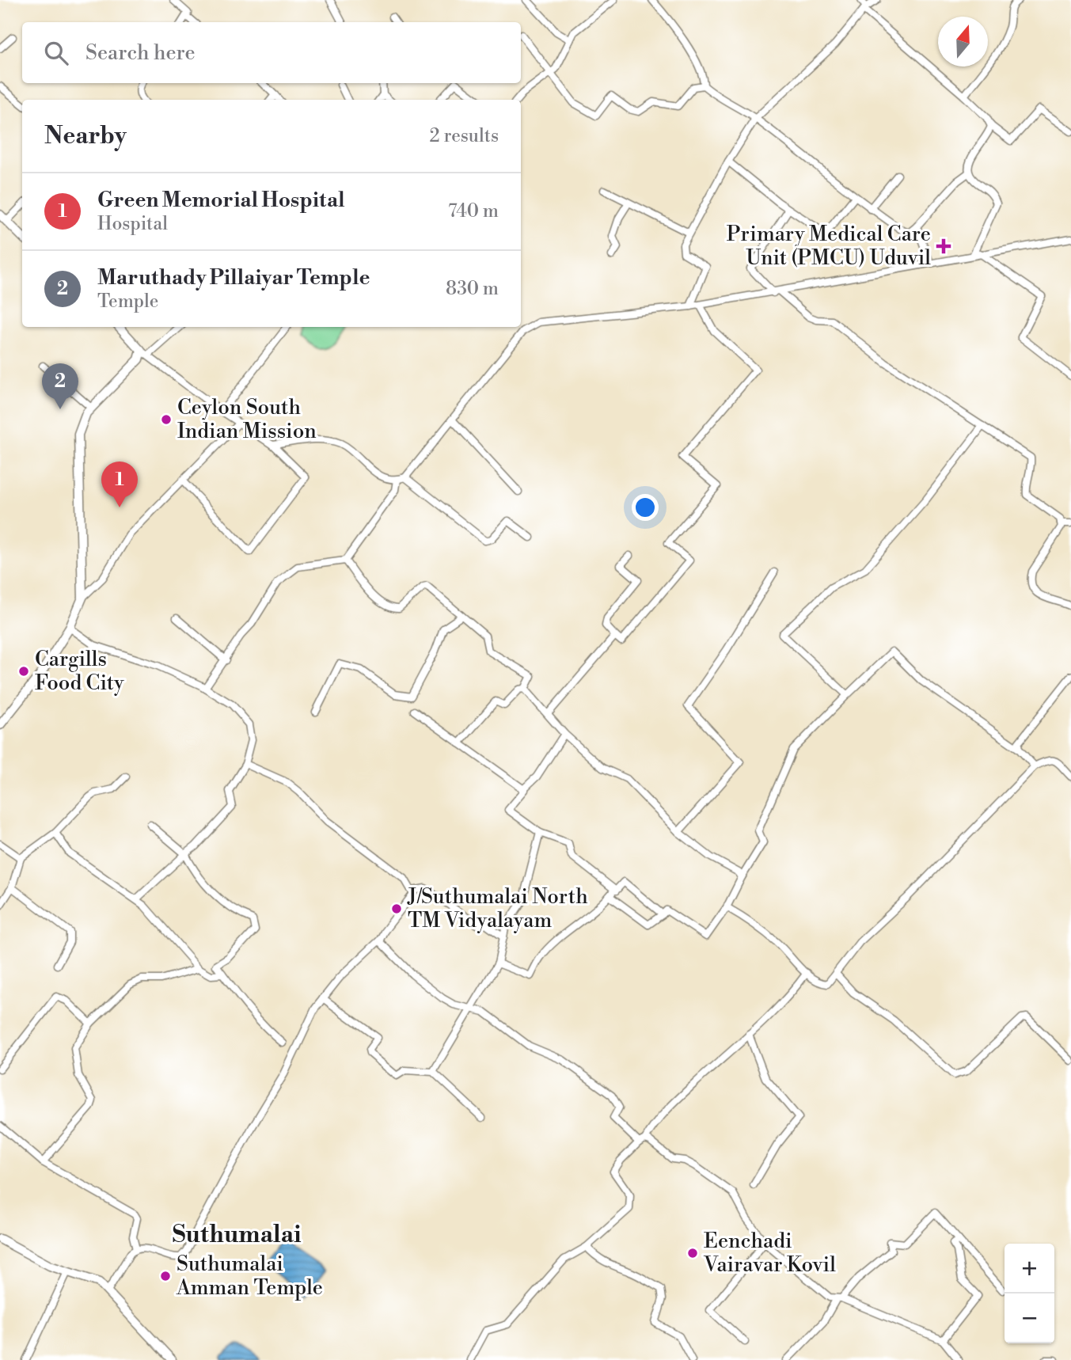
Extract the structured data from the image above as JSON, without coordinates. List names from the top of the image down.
{
  "districts": ["Suthumalai"],
  "places": {
    "health": ["Primary Medical Care Unit (PMCU) Uduvil"],
    "other": [
      "Ceylon South Indian Mission",
      "Cargills Food City",
      "J/Suthumalai North TM Vidyalayam",
      "Eenchadi Vairavar Kovil",
      "Suthumalai Amman Temple"
    ]
  },
  "north": "top",
  "page": {
    "search": "Search here",
    "heading": ["Nearby", "2 results"],
    "list": [
      {
        "mark": "1",
        "name": "Green Memorial Hospital",
        "note": "Hospital",
        "value": "740 m"
      },
      {
        "mark": "2",
        "name": "Maruthady Pillaiyar Temple",
        "note": "Temple",
        "value": "830 m"
      }
    ],
    "pins": ["2", "1"],
    "map_buttons": ["+", "−"]
  }
}
